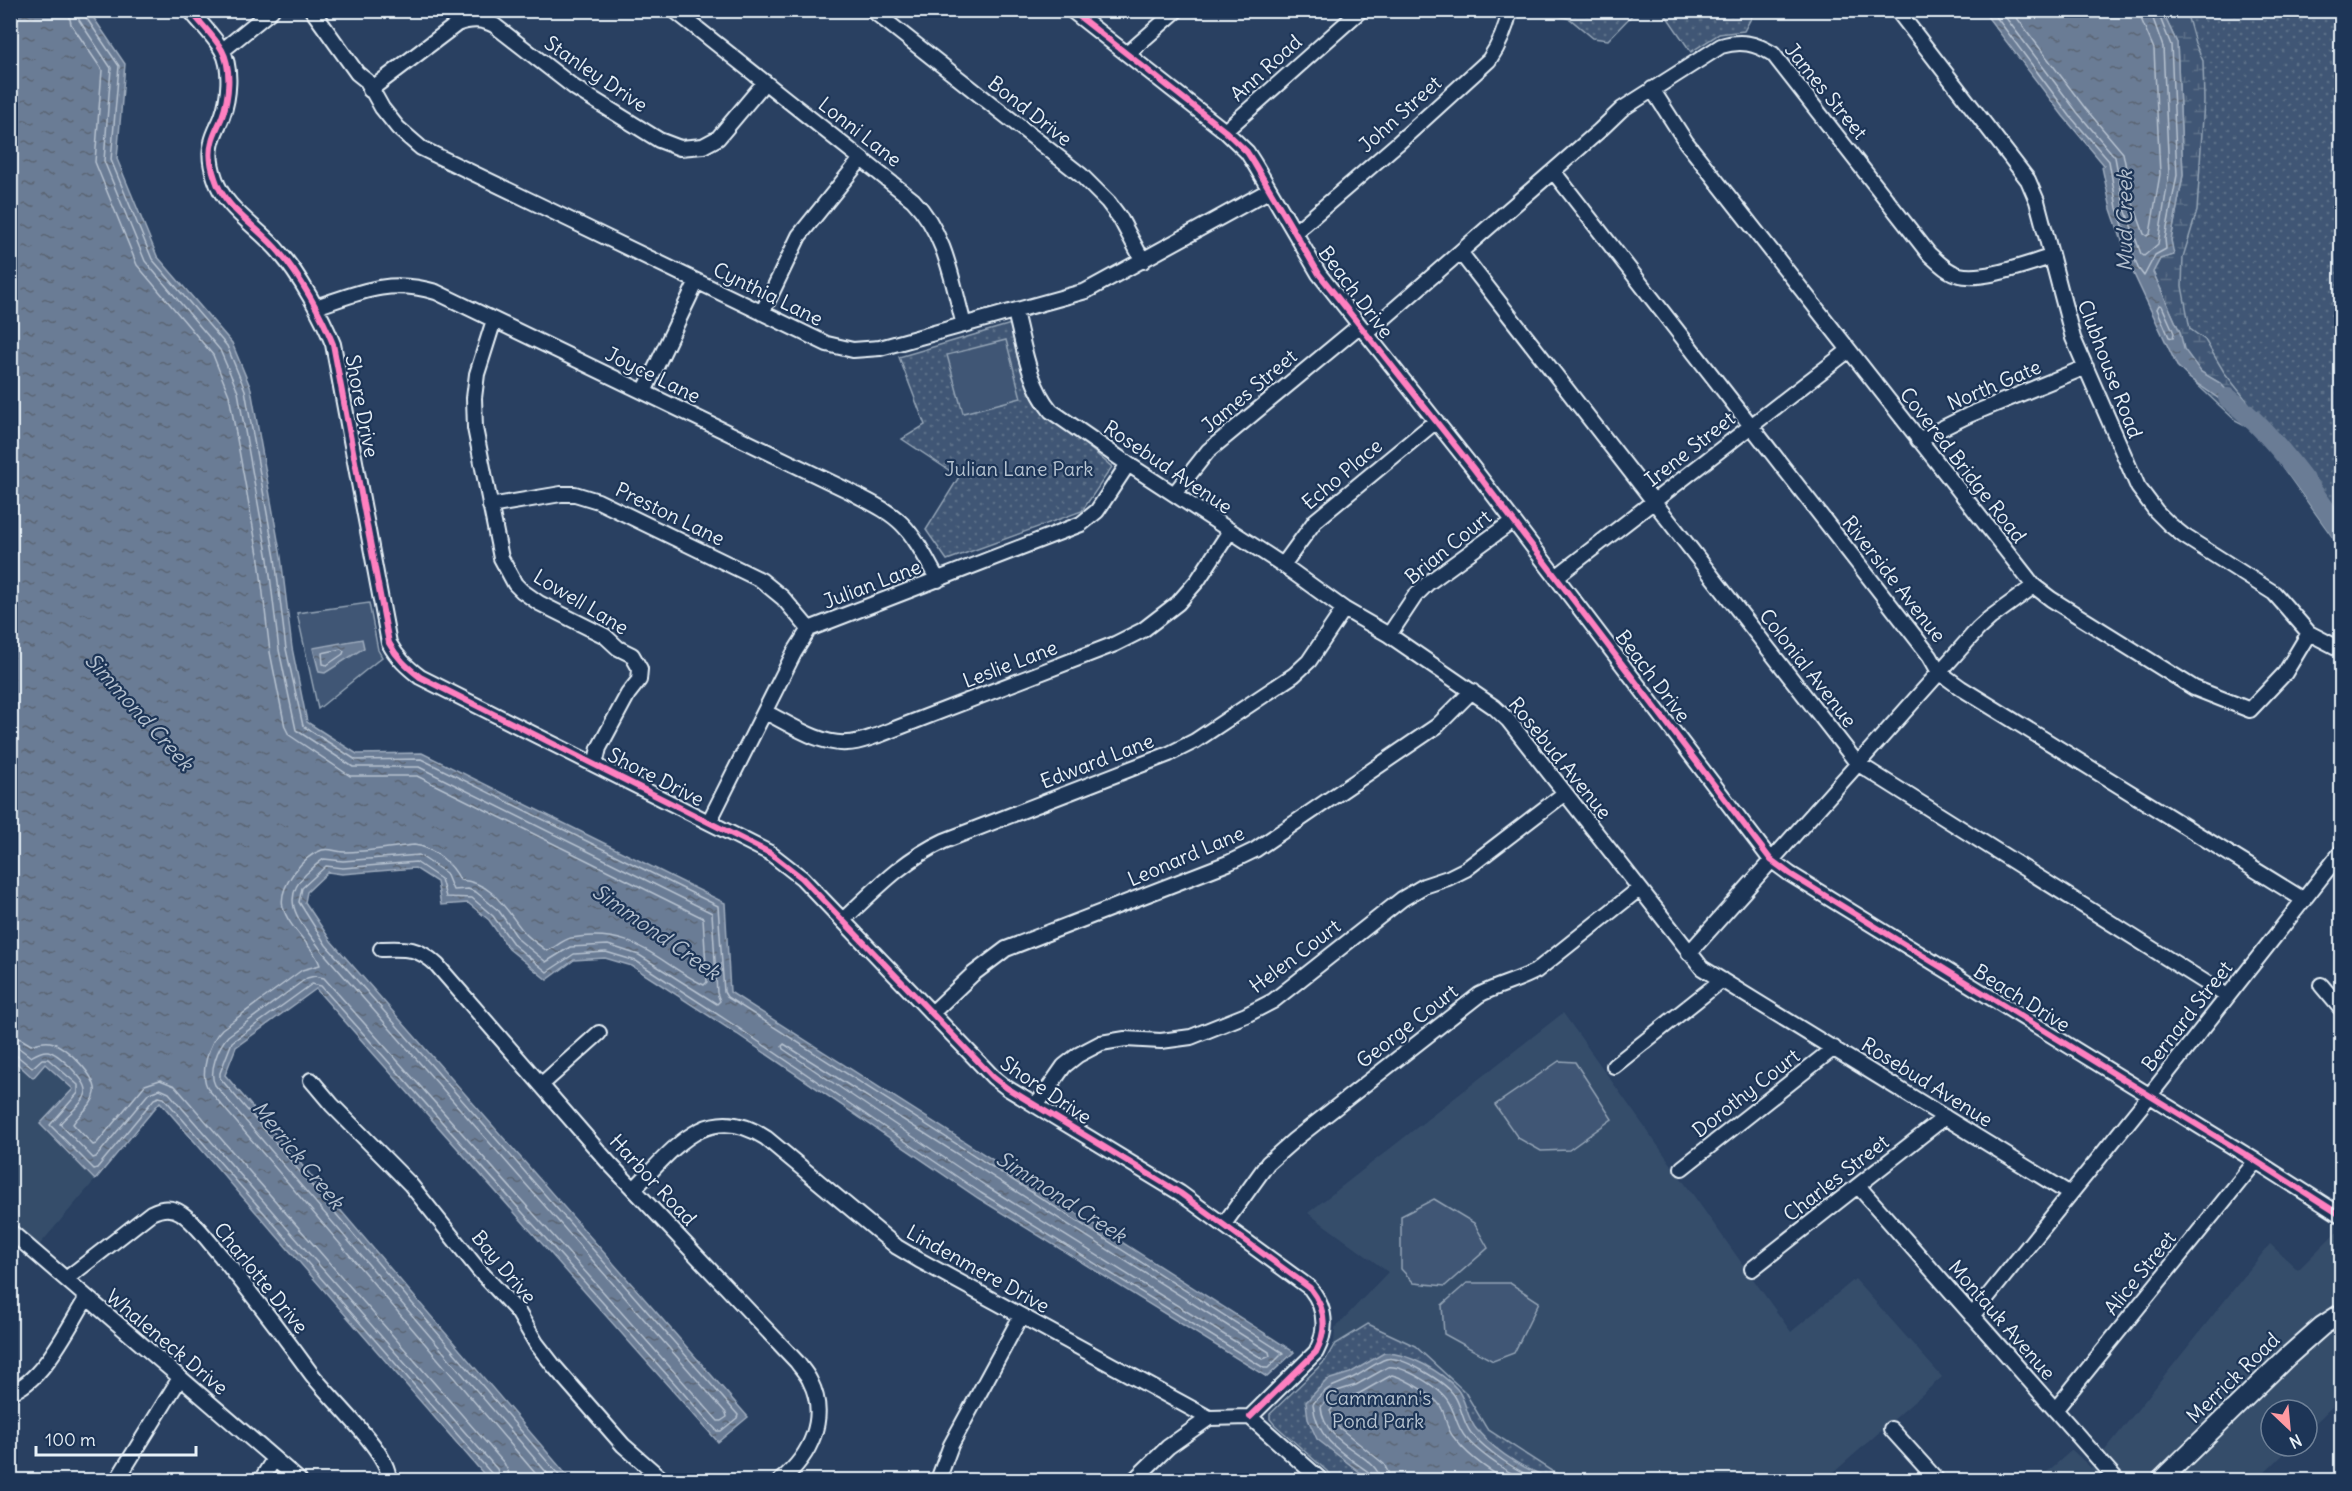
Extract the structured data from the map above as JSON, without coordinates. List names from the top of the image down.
{
  "streets": {
    "main road": ["Merrick Road"],
    "street": [
      "Ann Road",
      "Stanley Drive",
      "James Street",
      "Bond Drive",
      "John Street",
      "Lonni Lane",
      "Beach Drive",
      "Cynthia Lane",
      "Clubhouse Road",
      "Joyce Lane",
      "North Gate",
      "Shore Drive",
      "Irene Street",
      "Covered Bridge Road",
      "Rosebud Avenue",
      "Echo Place",
      "Preston Lane",
      "Brian Court",
      "Riverside Avenue",
      "Julian Lane",
      "Lowell Lane",
      "Leslie Lane",
      "Colonial Avenue",
      "Edward Lane",
      "Leonard Lane",
      "Helen Court",
      "Bernard Street",
      "George Court",
      "Dorothy Court",
      "Charles Street",
      "Harbor Road",
      "Bay Drive",
      "Lindenmere Drive",
      "Alice Street",
      "Charlotte Drive",
      "Montauk Avenue",
      "Whaleneck Drive"
    ]
  },
  "crossings": [
    ["Ann Road", "Beach Drive"],
    ["Stanley Drive", "Lonni Lane"],
    ["Stanley Drive", "Cynthia Lane"],
    ["James Street", "Beach Drive"],
    ["James Street", "Clubhouse Road"],
    ["James Street", "Covered Bridge Road"],
    ["James Street", "Rosebud Avenue"],
    ["James Street", "Riverside Avenue"],
    ["James Street", "Colonial Avenue"],
    ["Bond Drive", "Cynthia Lane"],
    ["John Street", "Beach Drive"],
    ["Lonni Lane", "Cynthia Lane"],
    ["Beach Drive", "Cynthia Lane"],
    ["Beach Drive", "Irene Street"],
    ["Beach Drive", "Echo Place"],
    ["Beach Drive", "Brian Court"],
    ["Beach Drive", "Bernard Street"],
    ["Beach Drive", "Alice Street"],
    ["Cynthia Lane", "Rosebud Avenue"],
    ["Clubhouse Road", "North Gate"],
    ["Clubhouse Road", "Covered Bridge Road"],
    ["Joyce Lane", "Shore Drive"],
    ["Joyce Lane", "Julian Lane"],
    ["Joyce Lane", "Lowell Lane"],
    ["North Gate", "Covered Bridge Road"],
    ["Shore Drive", "Julian Lane"],
    ["Shore Drive", "Lowell Lane"],
    ["Shore Drive", "Edward Lane"],
    ["Shore Drive", "Leonard Lane"],
    ["Shore Drive", "Helen Court"],
    ["Shore Drive", "George Court"],
    ["Shore Drive", "Lindenmere Drive"],
    ["Irene Street", "Covered Bridge Road"],
    ["Irene Street", "Riverside Avenue"],
    ["Irene Street", "Colonial Avenue"],
    ["Rosebud Avenue", "Echo Place"],
    ["Rosebud Avenue", "Brian Court"],
    ["Rosebud Avenue", "Julian Lane"],
    ["Rosebud Avenue", "Leslie Lane"],
    ["Rosebud Avenue", "Edward Lane"],
    ["Rosebud Avenue", "Leonard Lane"],
    ["Rosebud Avenue", "Helen Court"],
    ["Rosebud Avenue", "Bernard Street"],
    ["Rosebud Avenue", "George Court"],
    ["Rosebud Avenue", "Dorothy Court"],
    ["Rosebud Avenue", "Charles Street"],
    ["Preston Lane", "Julian Lane"],
    ["Preston Lane", "Lowell Lane"],
    ["Riverside Avenue", "Bernard Street"],
    ["Julian Lane", "Leslie Lane"],
    ["Colonial Avenue", "Bernard Street"],
    ["Bernard Street", "Montauk Avenue"],
    ["Charles Street", "Montauk Avenue"],
    ["Harbor Road", "Lindenmere Drive"],
    ["Alice Street", "Montauk Avenue"],
    ["Charlotte Drive", "Whaleneck Drive"]
  ],
  "water": ["Mud Creek", "Simmond Creek", "Merrick Creek"],
  "parks": ["Julian Lane Park", "Cammann's Pond Park"],
  "scale_bar": "100 m",
  "north": "bottom right"
}
